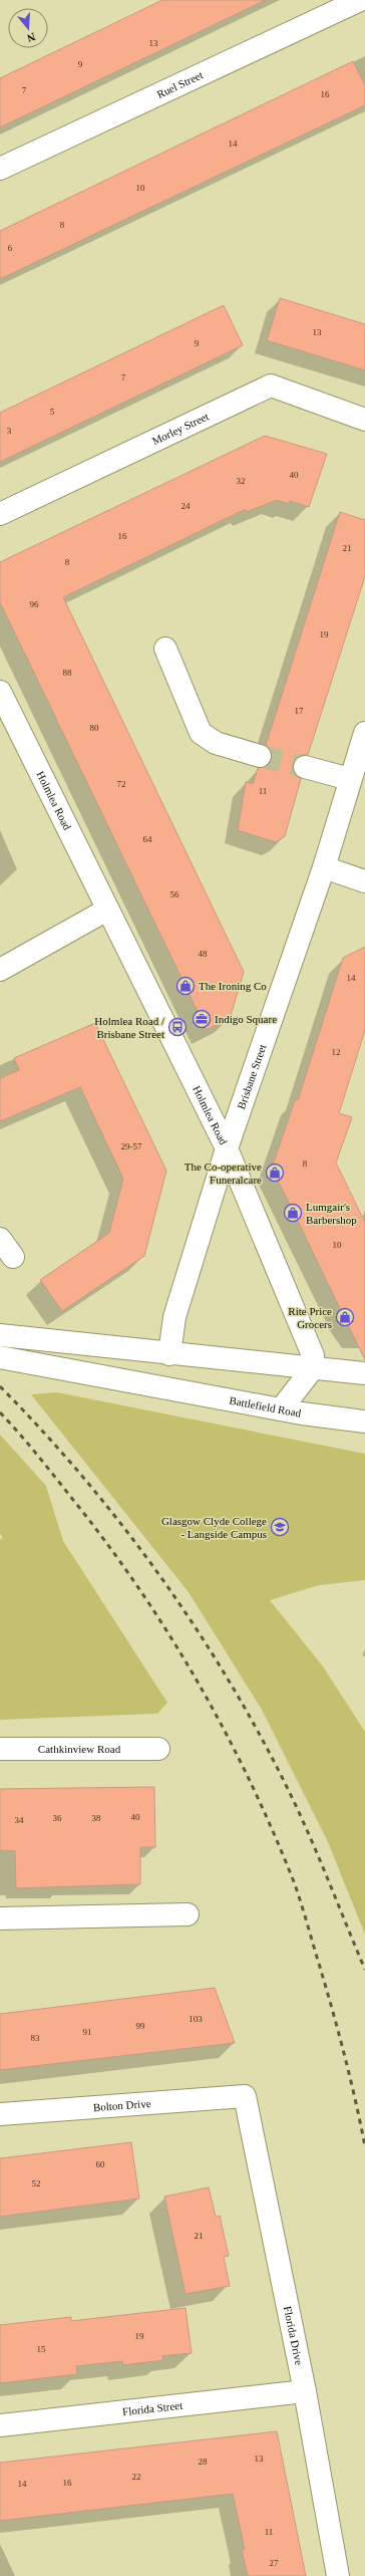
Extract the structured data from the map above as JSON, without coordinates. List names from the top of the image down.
{
  "streets": {
    "street": [
      "Ruel Street",
      "Morley Street",
      "Holmlea Road",
      "Brisbane Street",
      "Battlefield Road",
      "Cathkinview Road",
      "Bolton Drive",
      "Florida Drive",
      "Florida Street"
    ]
  },
  "crossings": [
    ["Holmlea Road", "Brisbane Street"],
    ["Bolton Drive", "Florida Drive"],
    ["Florida Drive", "Florida Street"]
  ],
  "places": {
    "shop": [
      "The Ironing Co",
      "The Co-operative Funeralcare",
      "Lumgair's Barbershop",
      "Rite Price Grocers"
    ],
    "office": ["Indigo Square"],
    "bus stop": ["Holmlea Road / Brisbane Street"],
    "school or university": ["Glasgow Clyde College - Langside Campus"]
  },
  "house_numbers": [
    "13",
    "9",
    "7",
    "16",
    "14",
    "10",
    "8",
    "6",
    "13",
    "9",
    "7",
    "5",
    "3",
    "40",
    "32",
    "24",
    "16",
    "21",
    "8",
    "96",
    "19",
    "88",
    "17",
    "80",
    "72",
    "11",
    "64",
    "56",
    "48",
    "14",
    "12",
    "29-57",
    "8",
    "10",
    "40",
    "36",
    "38",
    "34",
    "103",
    "99",
    "91",
    "83",
    "60",
    "52",
    "21",
    "19",
    "15",
    "13",
    "28",
    "22",
    "16",
    "14",
    "11",
    "27"
  ],
  "north": "bottom"
}
